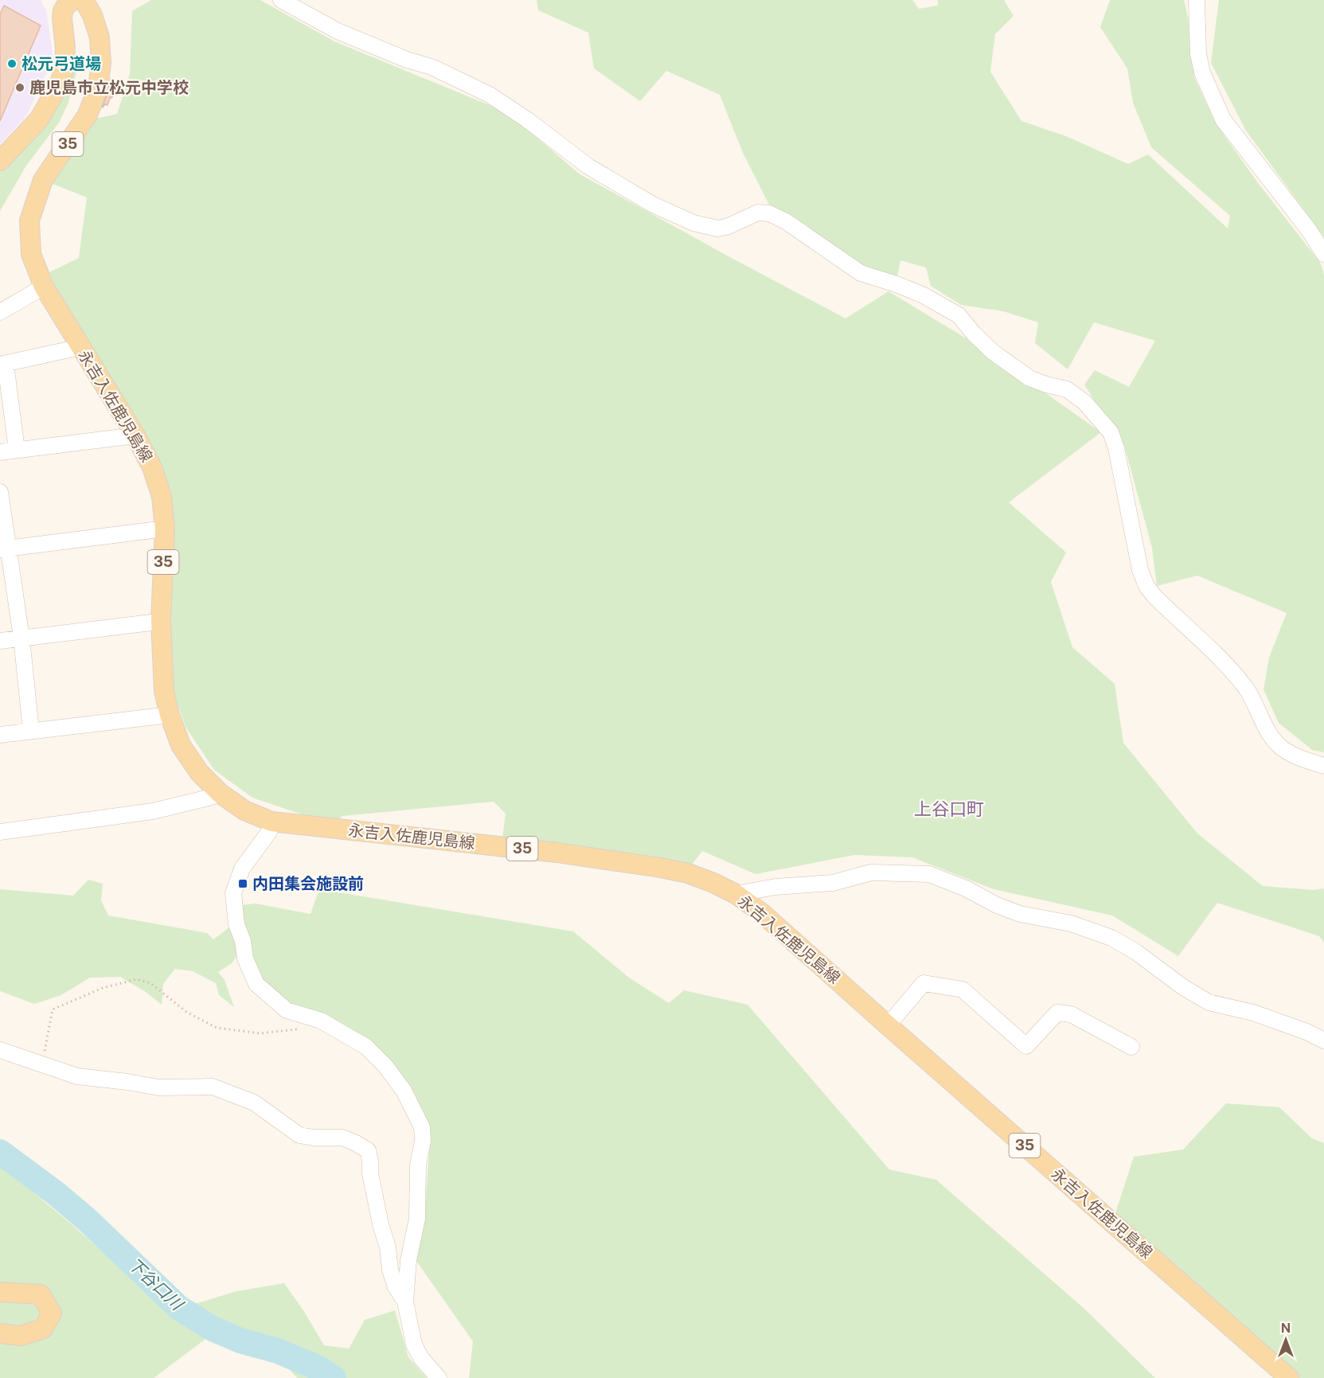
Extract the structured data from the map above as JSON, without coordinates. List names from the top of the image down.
{
  "streets": {
    "main road": ["35", "永吉入佐鹿児島線"]
  },
  "districts": ["上谷口町"],
  "water": ["下谷口川"],
  "places": {
    "other": ["松元弓道場", "鹿児島市立松元中学校"],
    "transit": ["内田集会施設前"]
  },
  "north": "top"
}
